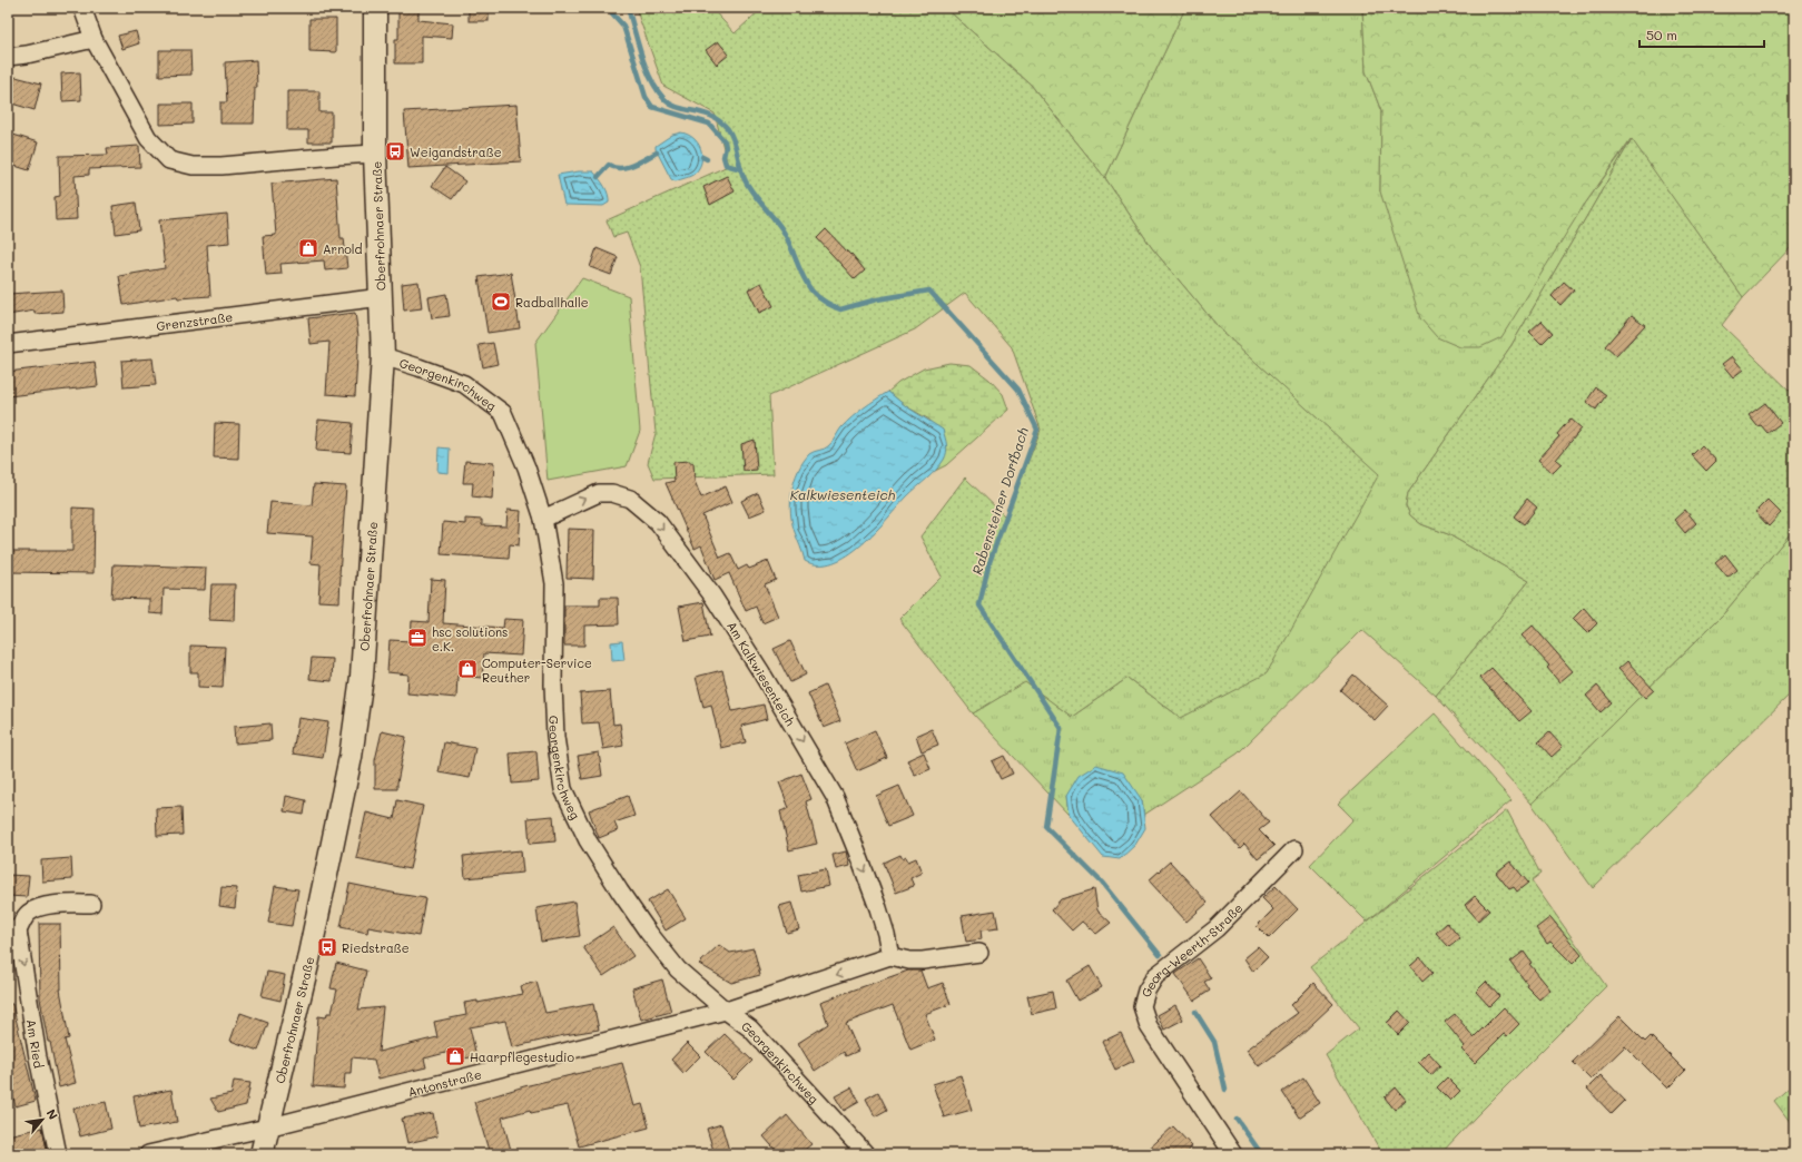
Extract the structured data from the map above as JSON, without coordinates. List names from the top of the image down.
{
  "streets": {
    "main road": ["Oberfrohnaer Straße"],
    "street": [
      "Grenzstraße",
      "Georgenkirchweg",
      "Am Kalkwiesenteich",
      "Georg-Weerth-Straße",
      "Am Ried",
      "Antonstraße"
    ]
  },
  "crossings": [
    ["Oberfrohnaer Straße", "Grenzstraße"],
    ["Oberfrohnaer Straße", "Georgenkirchweg"],
    ["Oberfrohnaer Straße", "Antonstraße"],
    ["Georgenkirchweg", "Am Kalkwiesenteich"],
    ["Georgenkirchweg", "Antonstraße"]
  ],
  "one_way": ["Am Kalkwiesenteich", "Am Ried"],
  "water": ["Kalkwiesenteich", "Rabensteiner Dorfbach"],
  "places": {
    "bus stop": ["Weigandstraße", "Riedstraße"],
    "shop": ["Arnold", "Computer-Service Reuther", "Haarpflegestudio"],
    "sports": ["Radballhalle"],
    "office": ["hsc solutions e.K."]
  },
  "scale_bar": "50 m",
  "north": "top right"
}
